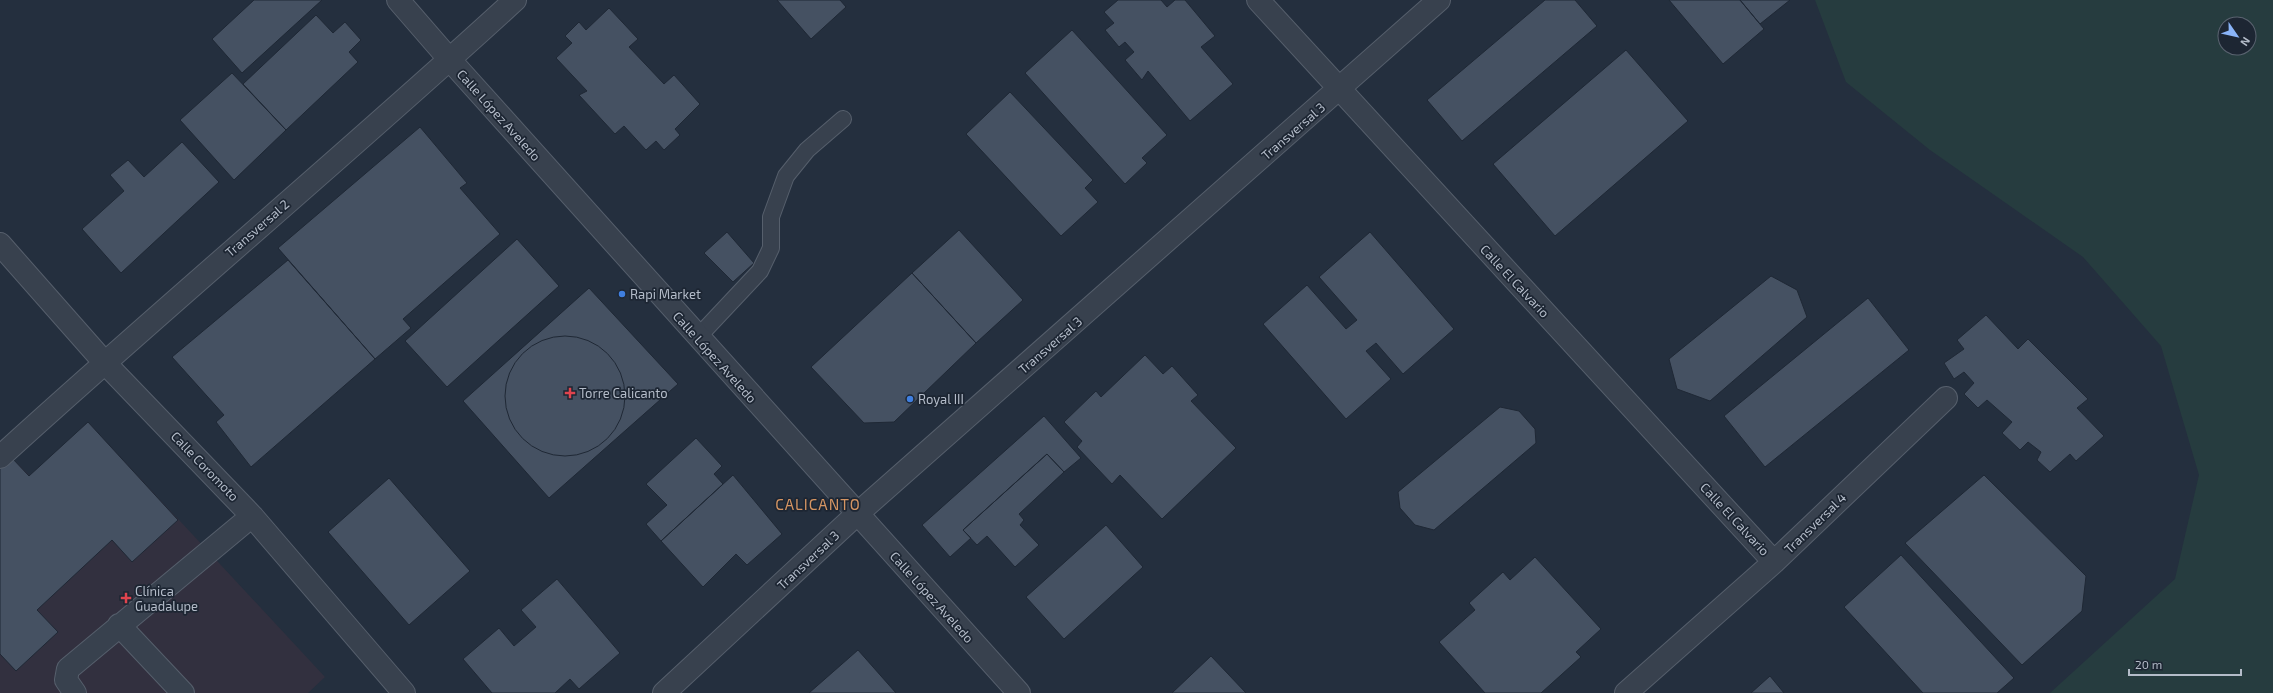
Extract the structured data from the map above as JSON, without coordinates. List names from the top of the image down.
{
  "streets": {
    "street": [
      "Calle López Aveledo",
      "Transversal 3",
      "Transversal 2",
      "Calle El Calvario",
      "Calle Coromoto",
      "Transversal 4"
    ]
  },
  "crossings": [
    ["Calle López Aveledo", "Transversal 3"],
    ["Calle López Aveledo", "Transversal 2"],
    ["Transversal 3", "Calle El Calvario"],
    ["Transversal 2", "Calle Coromoto"],
    ["Calle El Calvario", "Transversal 4"]
  ],
  "districts": ["CALICANTO"],
  "places": {
    "other": ["Rapi Market", "Royal III"],
    "health": ["Torre Calicanto", "Clínica Guadalupe"]
  },
  "scale_bar": "20 m",
  "north": "bottom right"
}
